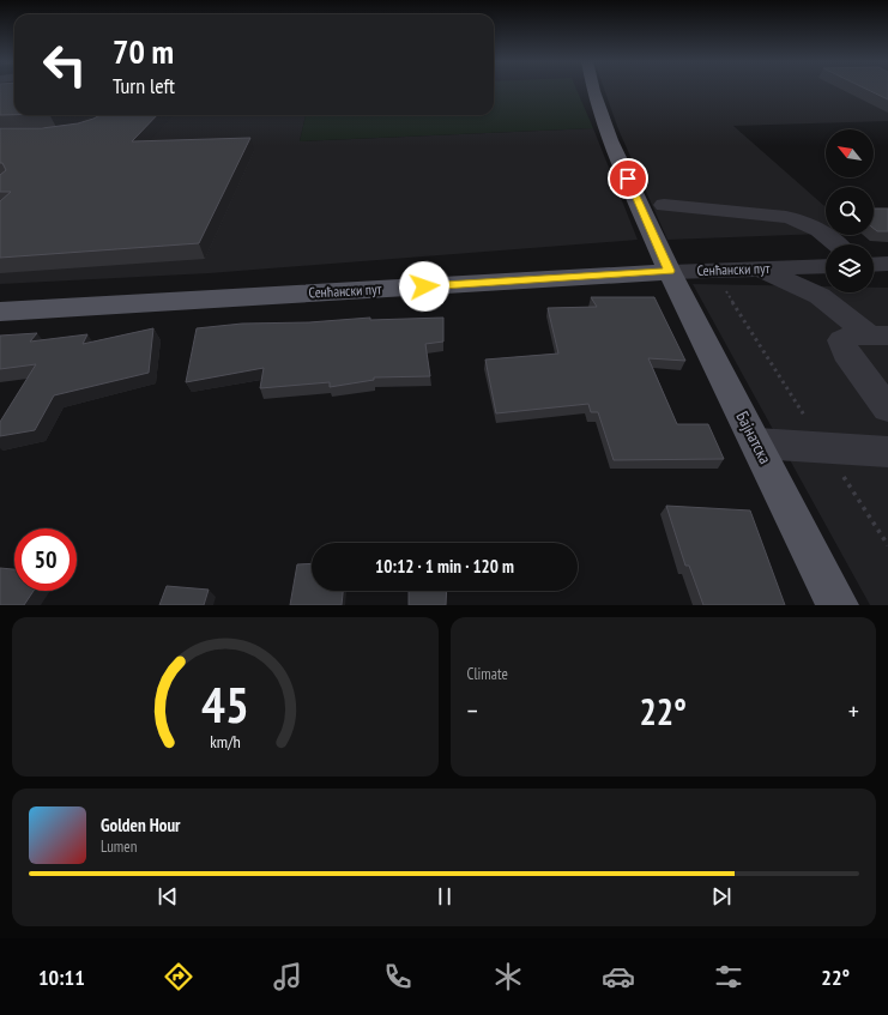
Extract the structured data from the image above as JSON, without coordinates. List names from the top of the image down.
{
  "streets": {
    "main road": ["Сенћански пут", "Бајнатска"]
  },
  "crossings": [
    ["Сенћански пут", "Бајнатска"]
  ],
  "north": "top left",
  "page": {
    "turn": ["70 m", "Turn left"],
    "limit": "50",
    "trip": "10:12 · 1 min · 120 m",
    "tile": "Climate",
    "heat": ["−", "22°", "+"],
    "song": ["Golden Hour", "Lumen"],
    "tabs": ["10:11", "22°"],
    "gauge": ["45", "km/h"]
  }
}
